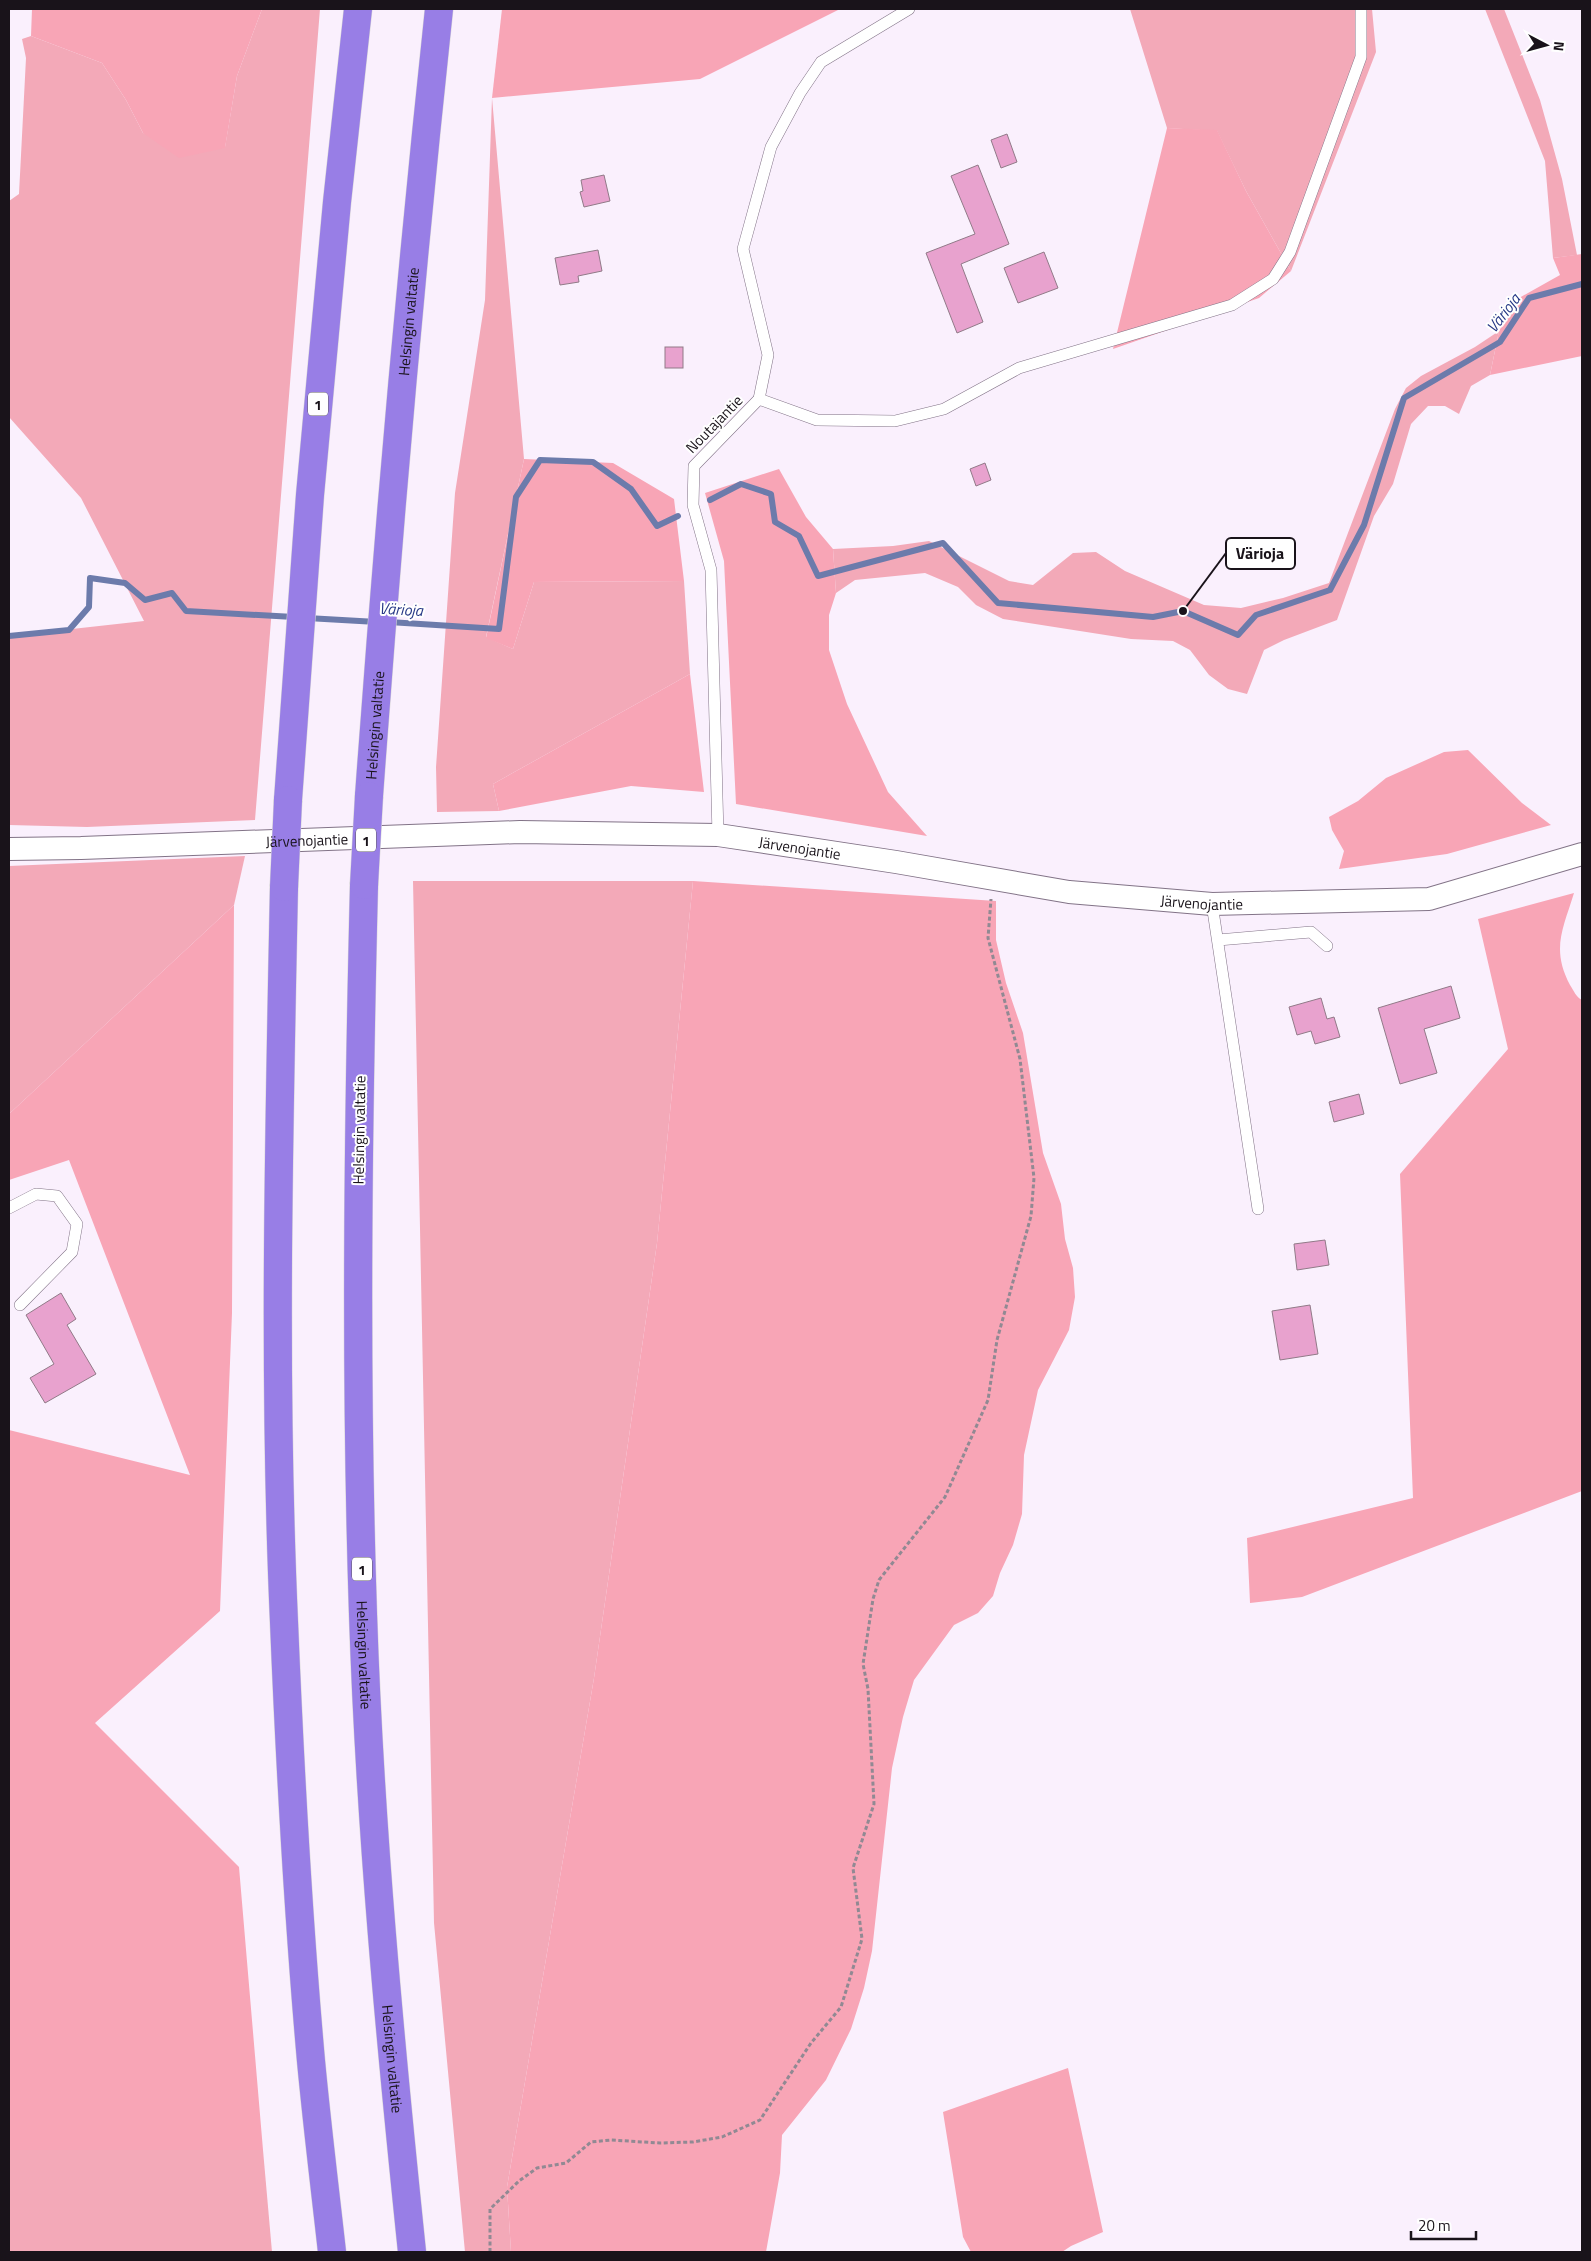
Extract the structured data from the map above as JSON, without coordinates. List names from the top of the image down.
{
  "streets": {
    "highway": ["Helsingin valtatie", "1"],
    "street": ["Järvenojantie"],
    "lane": ["Noutajantie"]
  },
  "crossings": [
    ["Noutajantie", "Järvenojantie"]
  ],
  "water": ["Värioja"],
  "places": ["Värioja"],
  "scale_bar": "20 m",
  "north": "right"
}
